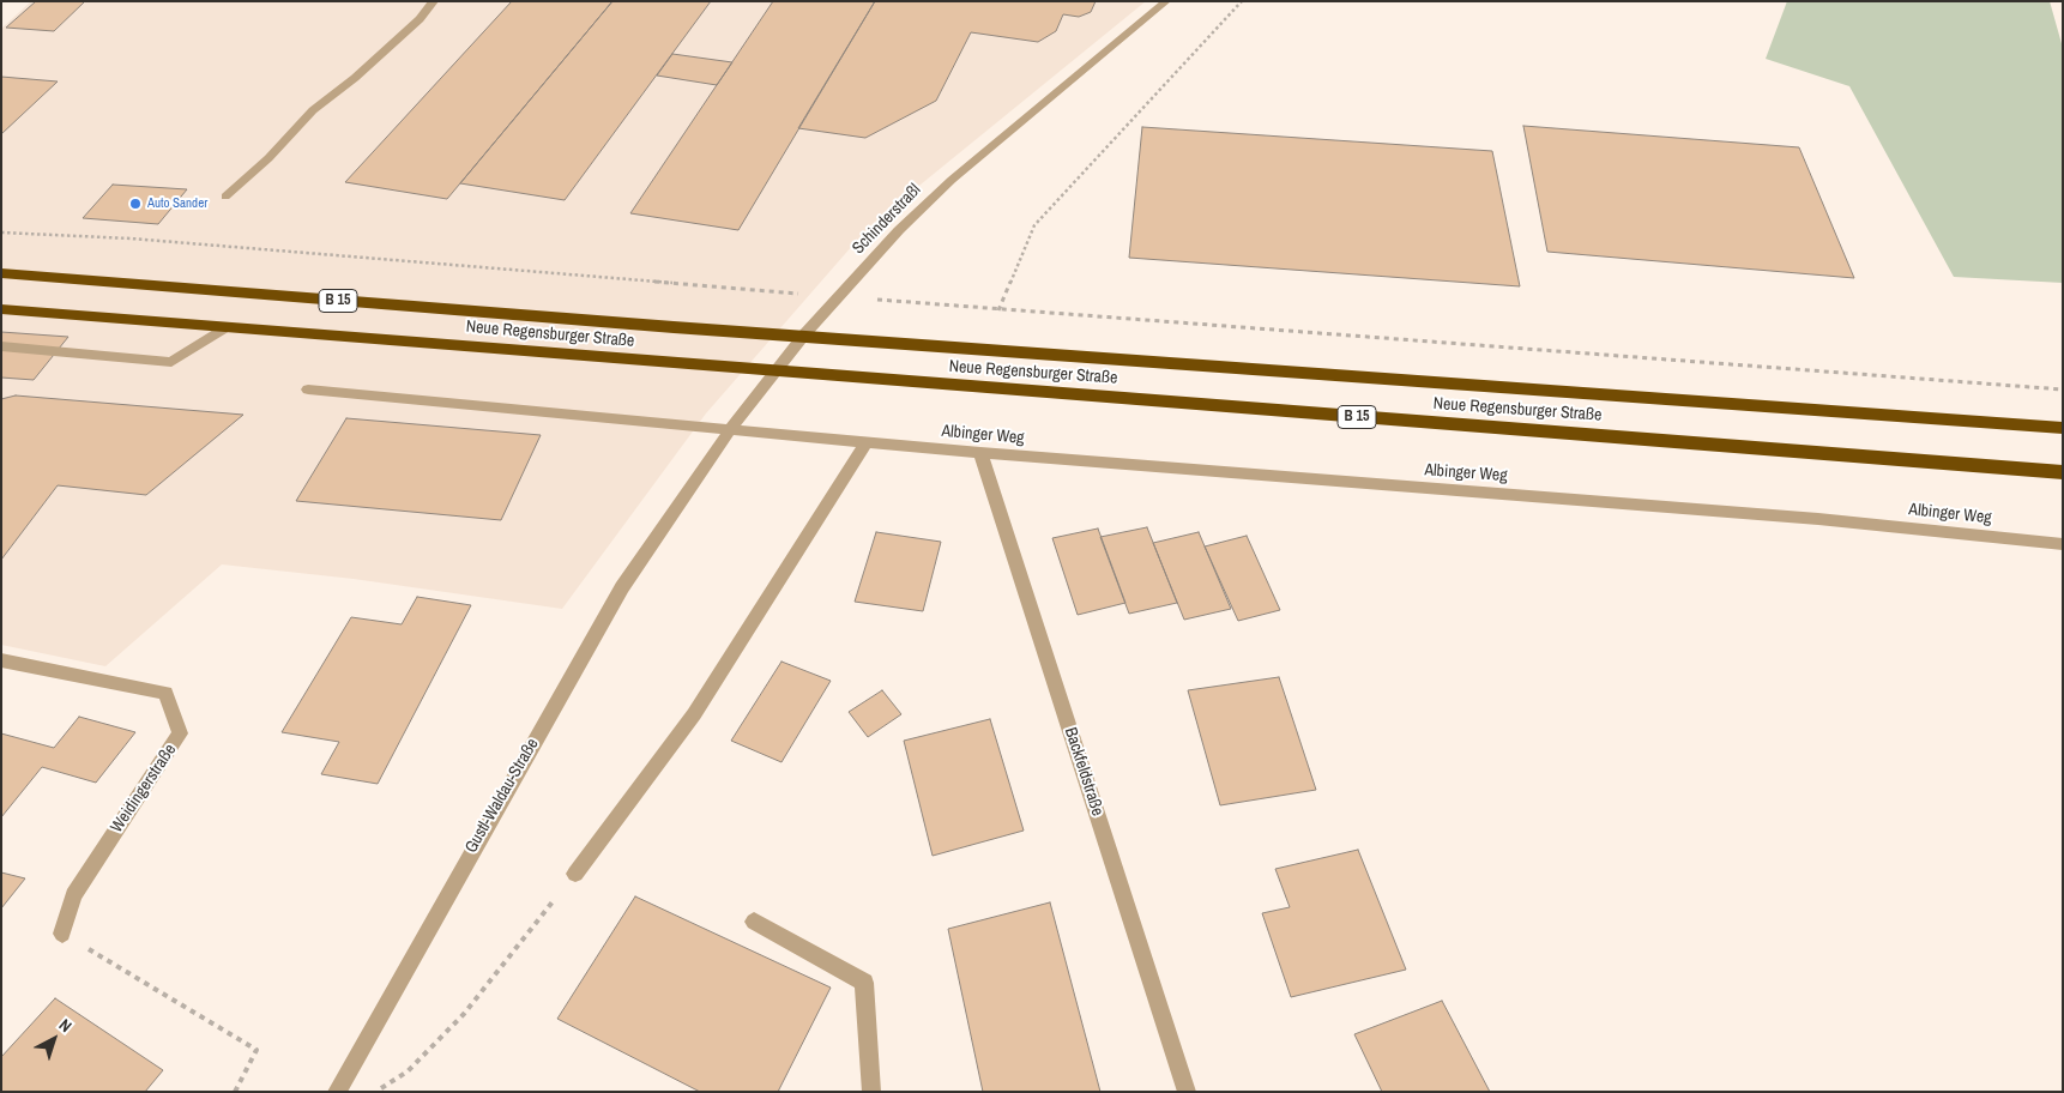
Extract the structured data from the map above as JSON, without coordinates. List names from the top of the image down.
{
  "streets": {
    "highway": ["B 15", "Neue Regensburger Straße"],
    "street": [
      "Schinderstraßl",
      "Albinger Weg",
      "Backfeldstraße",
      "Weidingerstraße",
      "Gustl-Waldau-Straße"
    ]
  },
  "crossings": [
    ["Schinderstraßl", "Gustl-Waldau-Straße"],
    ["Albinger Weg", "Backfeldstraße"]
  ],
  "places": ["Auto Sander"],
  "north": "top right"
}
